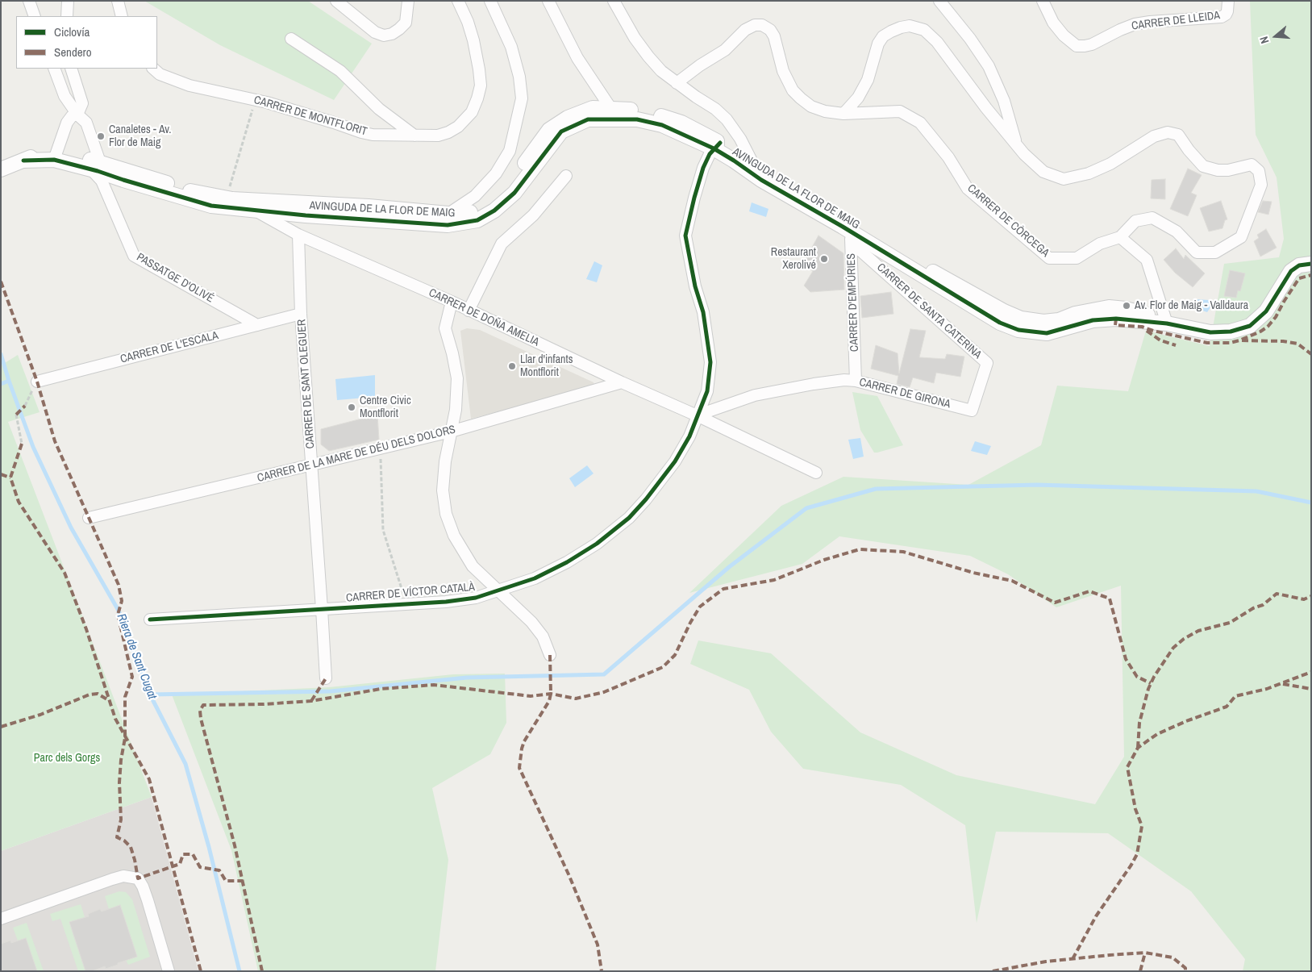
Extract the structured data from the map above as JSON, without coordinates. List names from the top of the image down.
{
  "streets": {
    "street": [
      "CARRER DE LLEIDA",
      "CARRER DE MONTFLORIT",
      "AVINGUDA DE LA FLOR DE MAIG",
      "CARRER DE CÒRCEGA",
      "PASSATGE D'OLIVÉ",
      "CARRER D'EMPÚRIES",
      "CARRER DE SANTA CATERINA",
      "CARRER DE DOÑA AMELIA",
      "CARRER DE L'ESCALA",
      "CARRER DE SANT OLEGUER",
      "CARRER DE GIRONA",
      "CARRER DE LA MARE DE DÉU DELS DOLORS",
      "CARRER DE VÍCTOR CATALÀ"
    ]
  },
  "crossings": [
    ["AVINGUDA DE LA FLOR DE MAIG", "PASSATGE D'OLIVÉ"],
    ["AVINGUDA DE LA FLOR DE MAIG", "CARRER D'EMPÚRIES"],
    ["AVINGUDA DE LA FLOR DE MAIG", "CARRER DE SANTA CATERINA"],
    ["AVINGUDA DE LA FLOR DE MAIG", "CARRER DE DOÑA AMELIA"],
    ["AVINGUDA DE LA FLOR DE MAIG", "CARRER DE VÍCTOR CATALÀ"],
    ["PASSATGE D'OLIVÉ", "CARRER DE L'ESCALA"],
    ["CARRER D'EMPÚRIES", "CARRER DE SANTA CATERINA"],
    ["CARRER D'EMPÚRIES", "CARRER DE GIRONA"],
    ["CARRER DE SANTA CATERINA", "CARRER DE GIRONA"],
    ["CARRER DE DOÑA AMELIA", "CARRER DE SANT OLEGUER"],
    ["CARRER DE DOÑA AMELIA", "CARRER DE GIRONA"],
    ["CARRER DE DOÑA AMELIA", "CARRER DE LA MARE DE DÉU DELS DOLORS"],
    ["CARRER DE DOÑA AMELIA", "CARRER DE VÍCTOR CATALÀ"],
    ["CARRER DE L'ESCALA", "CARRER DE SANT OLEGUER"],
    ["CARRER DE SANT OLEGUER", "CARRER DE LA MARE DE DÉU DELS DOLORS"],
    ["CARRER DE SANT OLEGUER", "CARRER DE VÍCTOR CATALÀ"],
    ["CARRER DE GIRONA", "CARRER DE VÍCTOR CATALÀ"]
  ],
  "water": ["Riera de Sant Cugat"],
  "parks": ["Parc dels Gorgs"],
  "places": [
    "Canaletes - Av. Flor de Maig",
    "Restaurant Xerolivé",
    "Av. Flor de Maig - Valldaura",
    "Llar d'infants Montflorit",
    "Centre Civic Montflorit"
  ],
  "legend": ["Ciclovía", "Sendero"],
  "north": "left"
}
